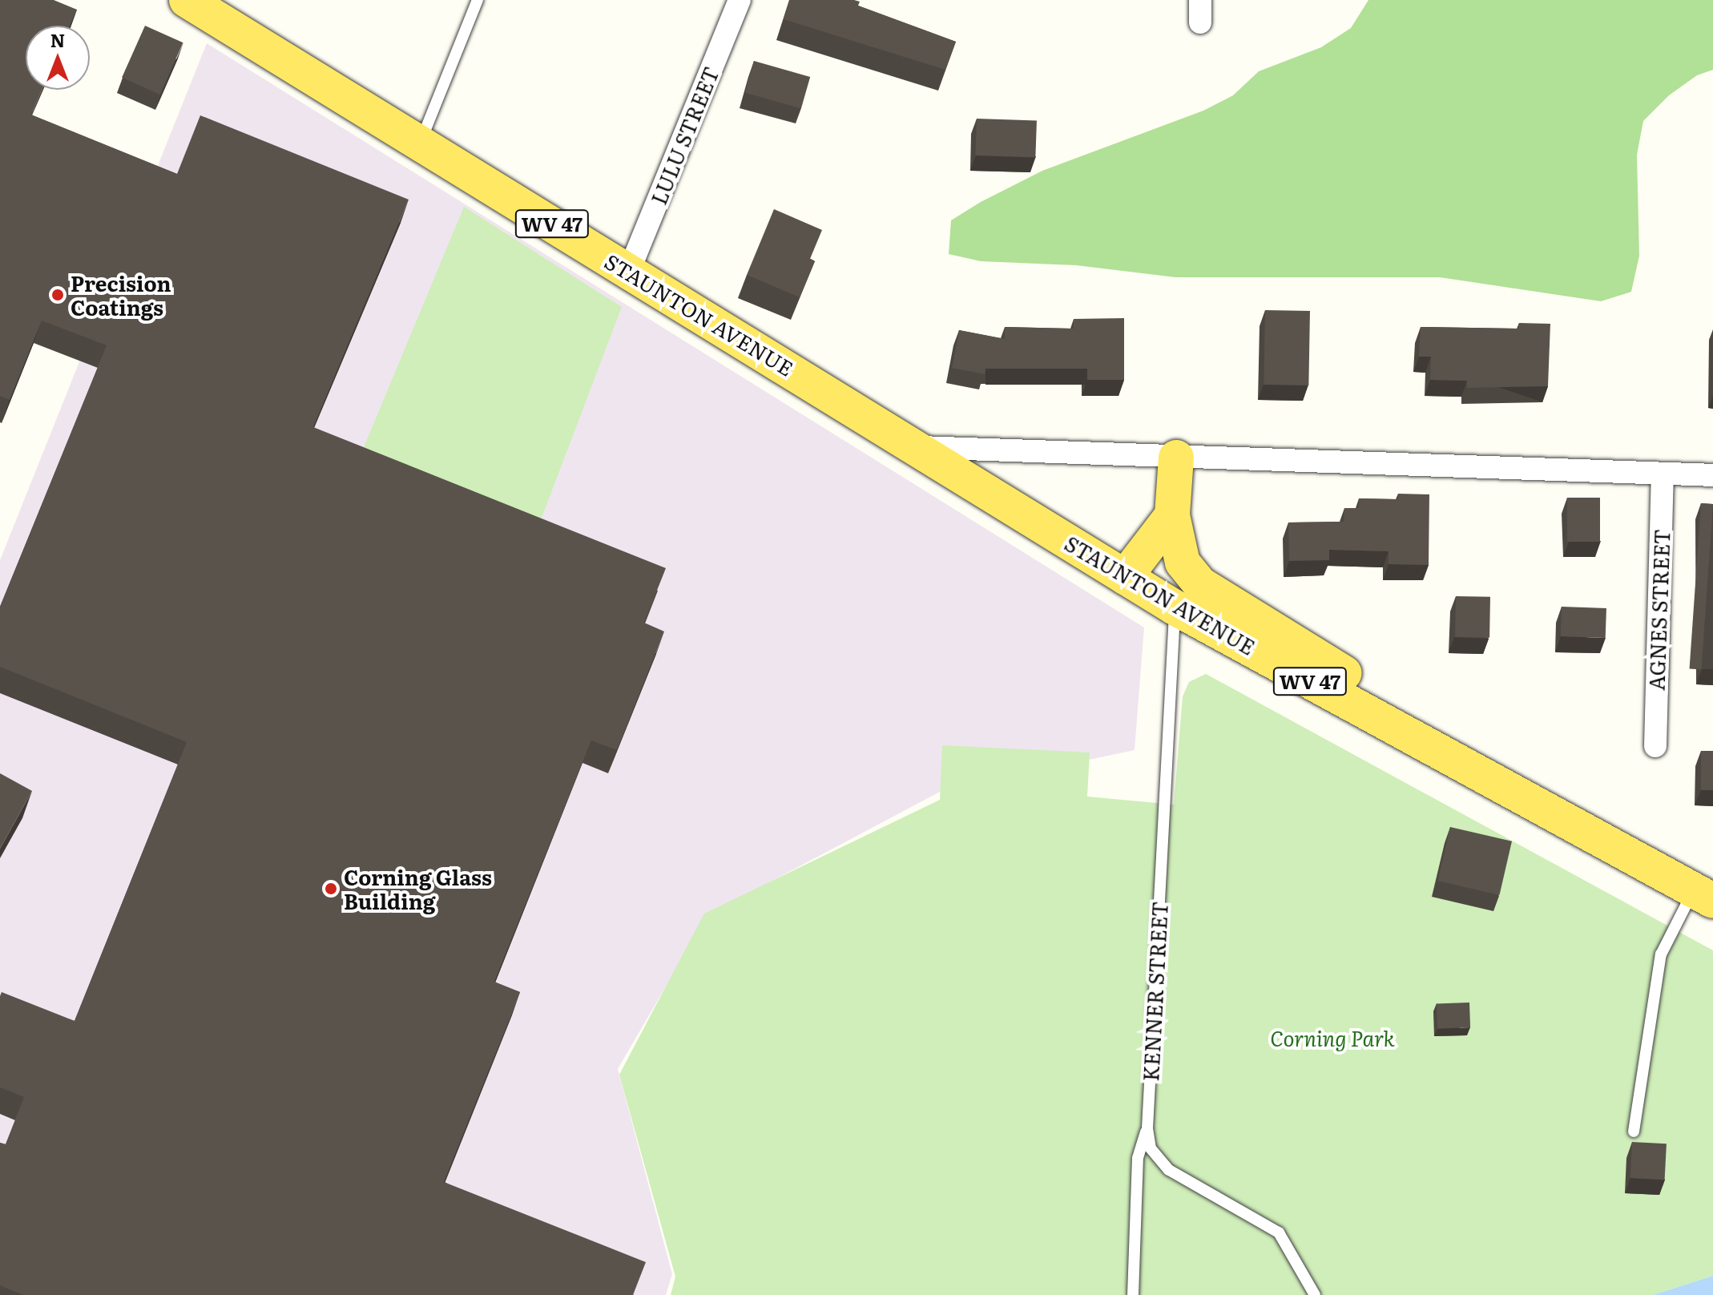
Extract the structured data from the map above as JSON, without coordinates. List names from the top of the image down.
{
  "streets": {
    "main road": ["WV 47", "STAUNTON AVENUE"],
    "street": ["LULU STREET", "AGNES STREET"],
    "lane": ["KENNER STREET"]
  },
  "crossings": [
    ["LULU STREET", "STAUNTON AVENUE"],
    ["STAUNTON AVENUE", "AGNES STREET"],
    ["STAUNTON AVENUE", "KENNER STREET"]
  ],
  "parks": ["Corning Park"],
  "places": ["Precision Coatings", "Corning Glass Building"],
  "north": "top"
}
